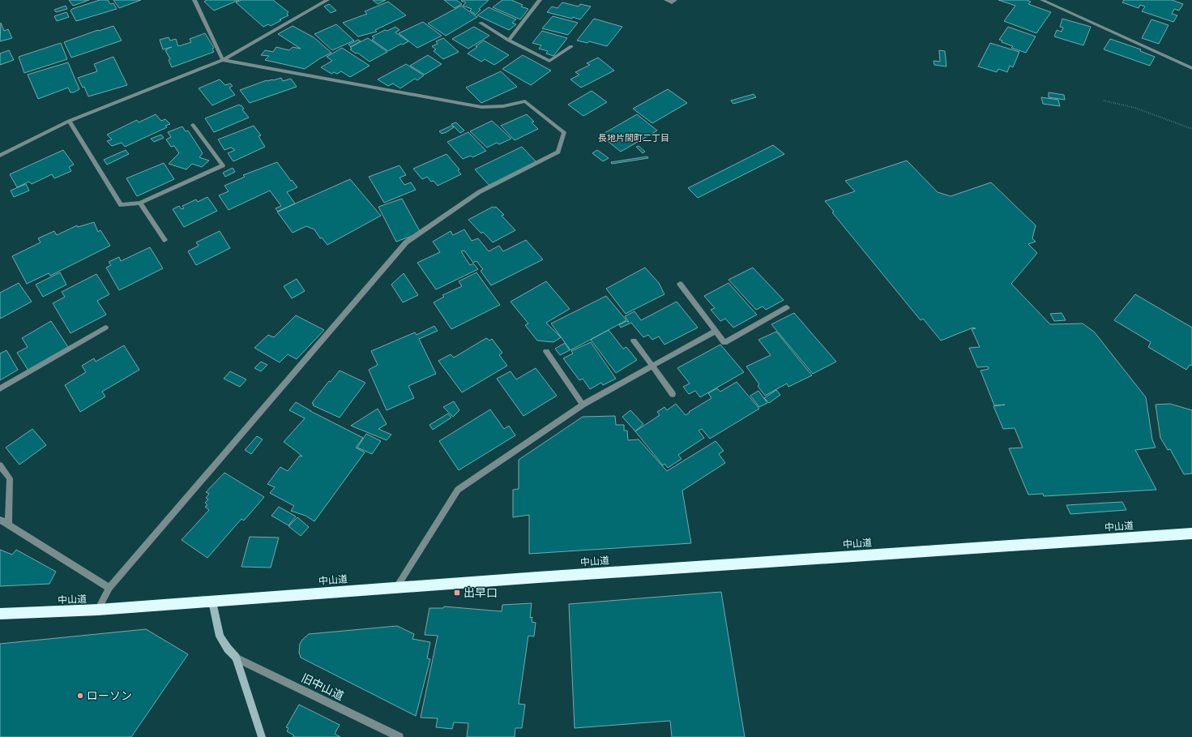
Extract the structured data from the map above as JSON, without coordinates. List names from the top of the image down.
{
  "streets": {
    "highway": ["中山道"],
    "street": ["旧中山道"]
  },
  "districts": ["長地片間町二丁目"],
  "places": {
    "transit": ["出早口"],
    "other": ["ローソン"]
  }
}
